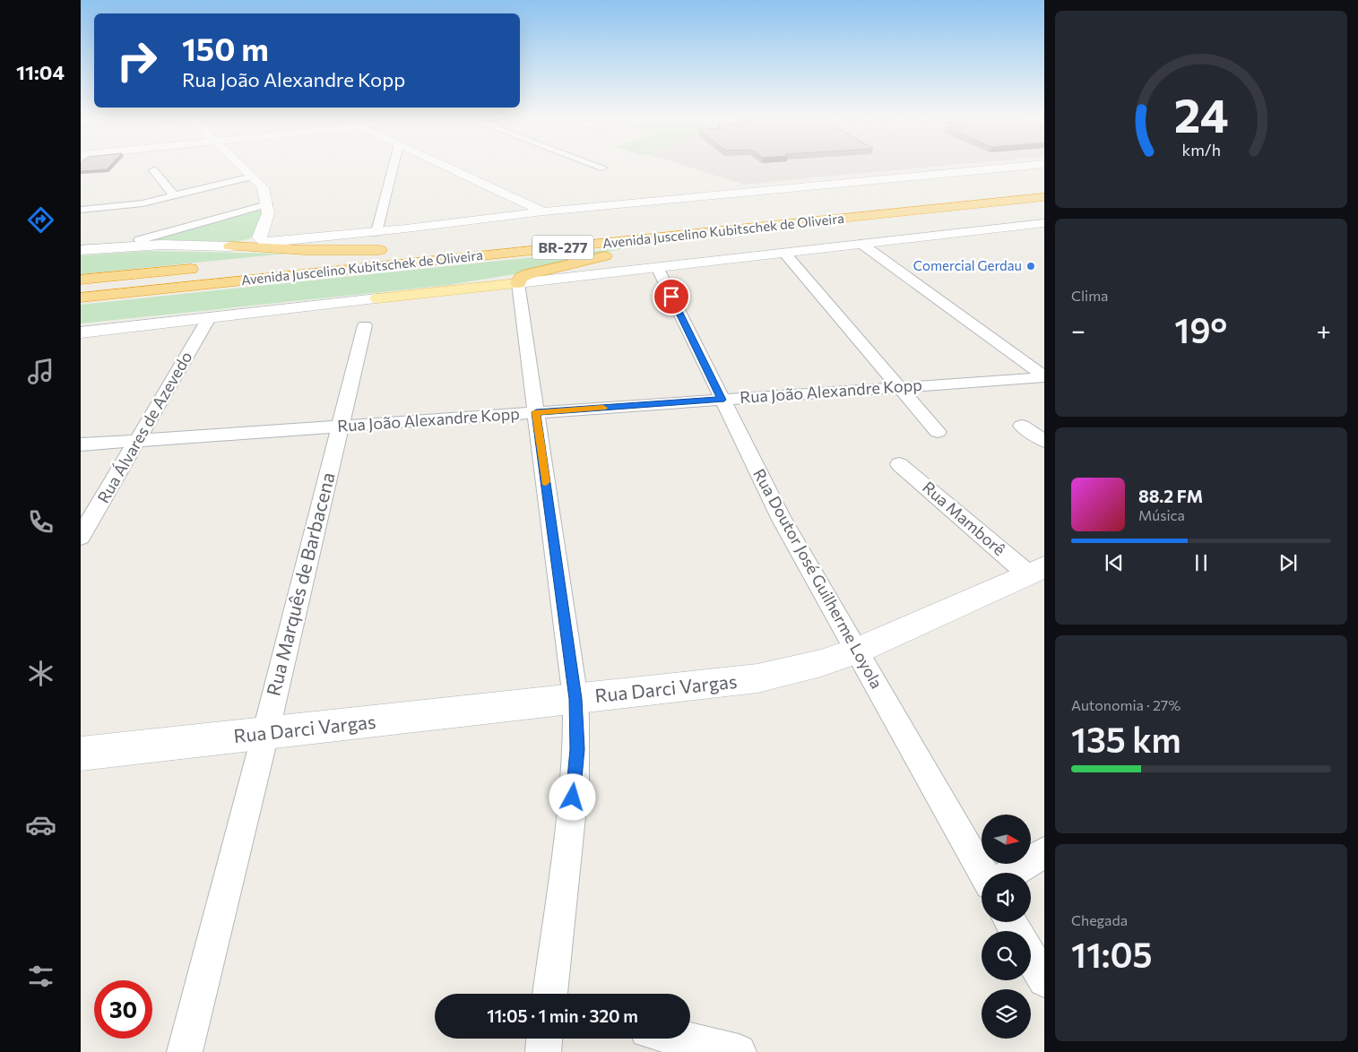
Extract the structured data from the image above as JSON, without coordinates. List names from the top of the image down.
{
  "streets": {
    "highway": ["Avenida Juscelino Kubitschek de Oliveira", "BR-277"],
    "street": [
      "Rua João Alexandre Kopp",
      "Rua Álvares de Azevedo",
      "Rua Mamborê",
      "Rua Doutor José Guilherme Loyola",
      "Rua Marquês de Barbacena",
      "Rua Darci Vargas"
    ]
  },
  "crossings": [
    ["Rua João Alexandre Kopp", "Rua Álvares de Azevedo"],
    ["Rua João Alexandre Kopp", "Rua Doutor José Guilherme Loyola"],
    ["Rua João Alexandre Kopp", "Rua Marquês de Barbacena"],
    ["Rua Mamborê", "Rua Darci Vargas"],
    ["Rua Doutor José Guilherme Loyola", "Rua Darci Vargas"],
    ["Rua Marquês de Barbacena", "Rua Darci Vargas"]
  ],
  "places": ["Comercial Gerdau"],
  "north": "right",
  "page": {
    "tabs": "11:04",
    "turn": ["150 m", "Rua João Alexandre Kopp"],
    "tile": [
      "Clima",
      ["Autonomia · 27%", "135 km"],
      ["Chegada", "11:05"]
    ],
    "heat": ["−", "19°", "+"],
    "song": ["88.2 FM", "Música"],
    "limit": "30",
    "trip": "11:05 · 1 min · 320 m",
    "gauge": ["24", "km/h"]
  }
}
